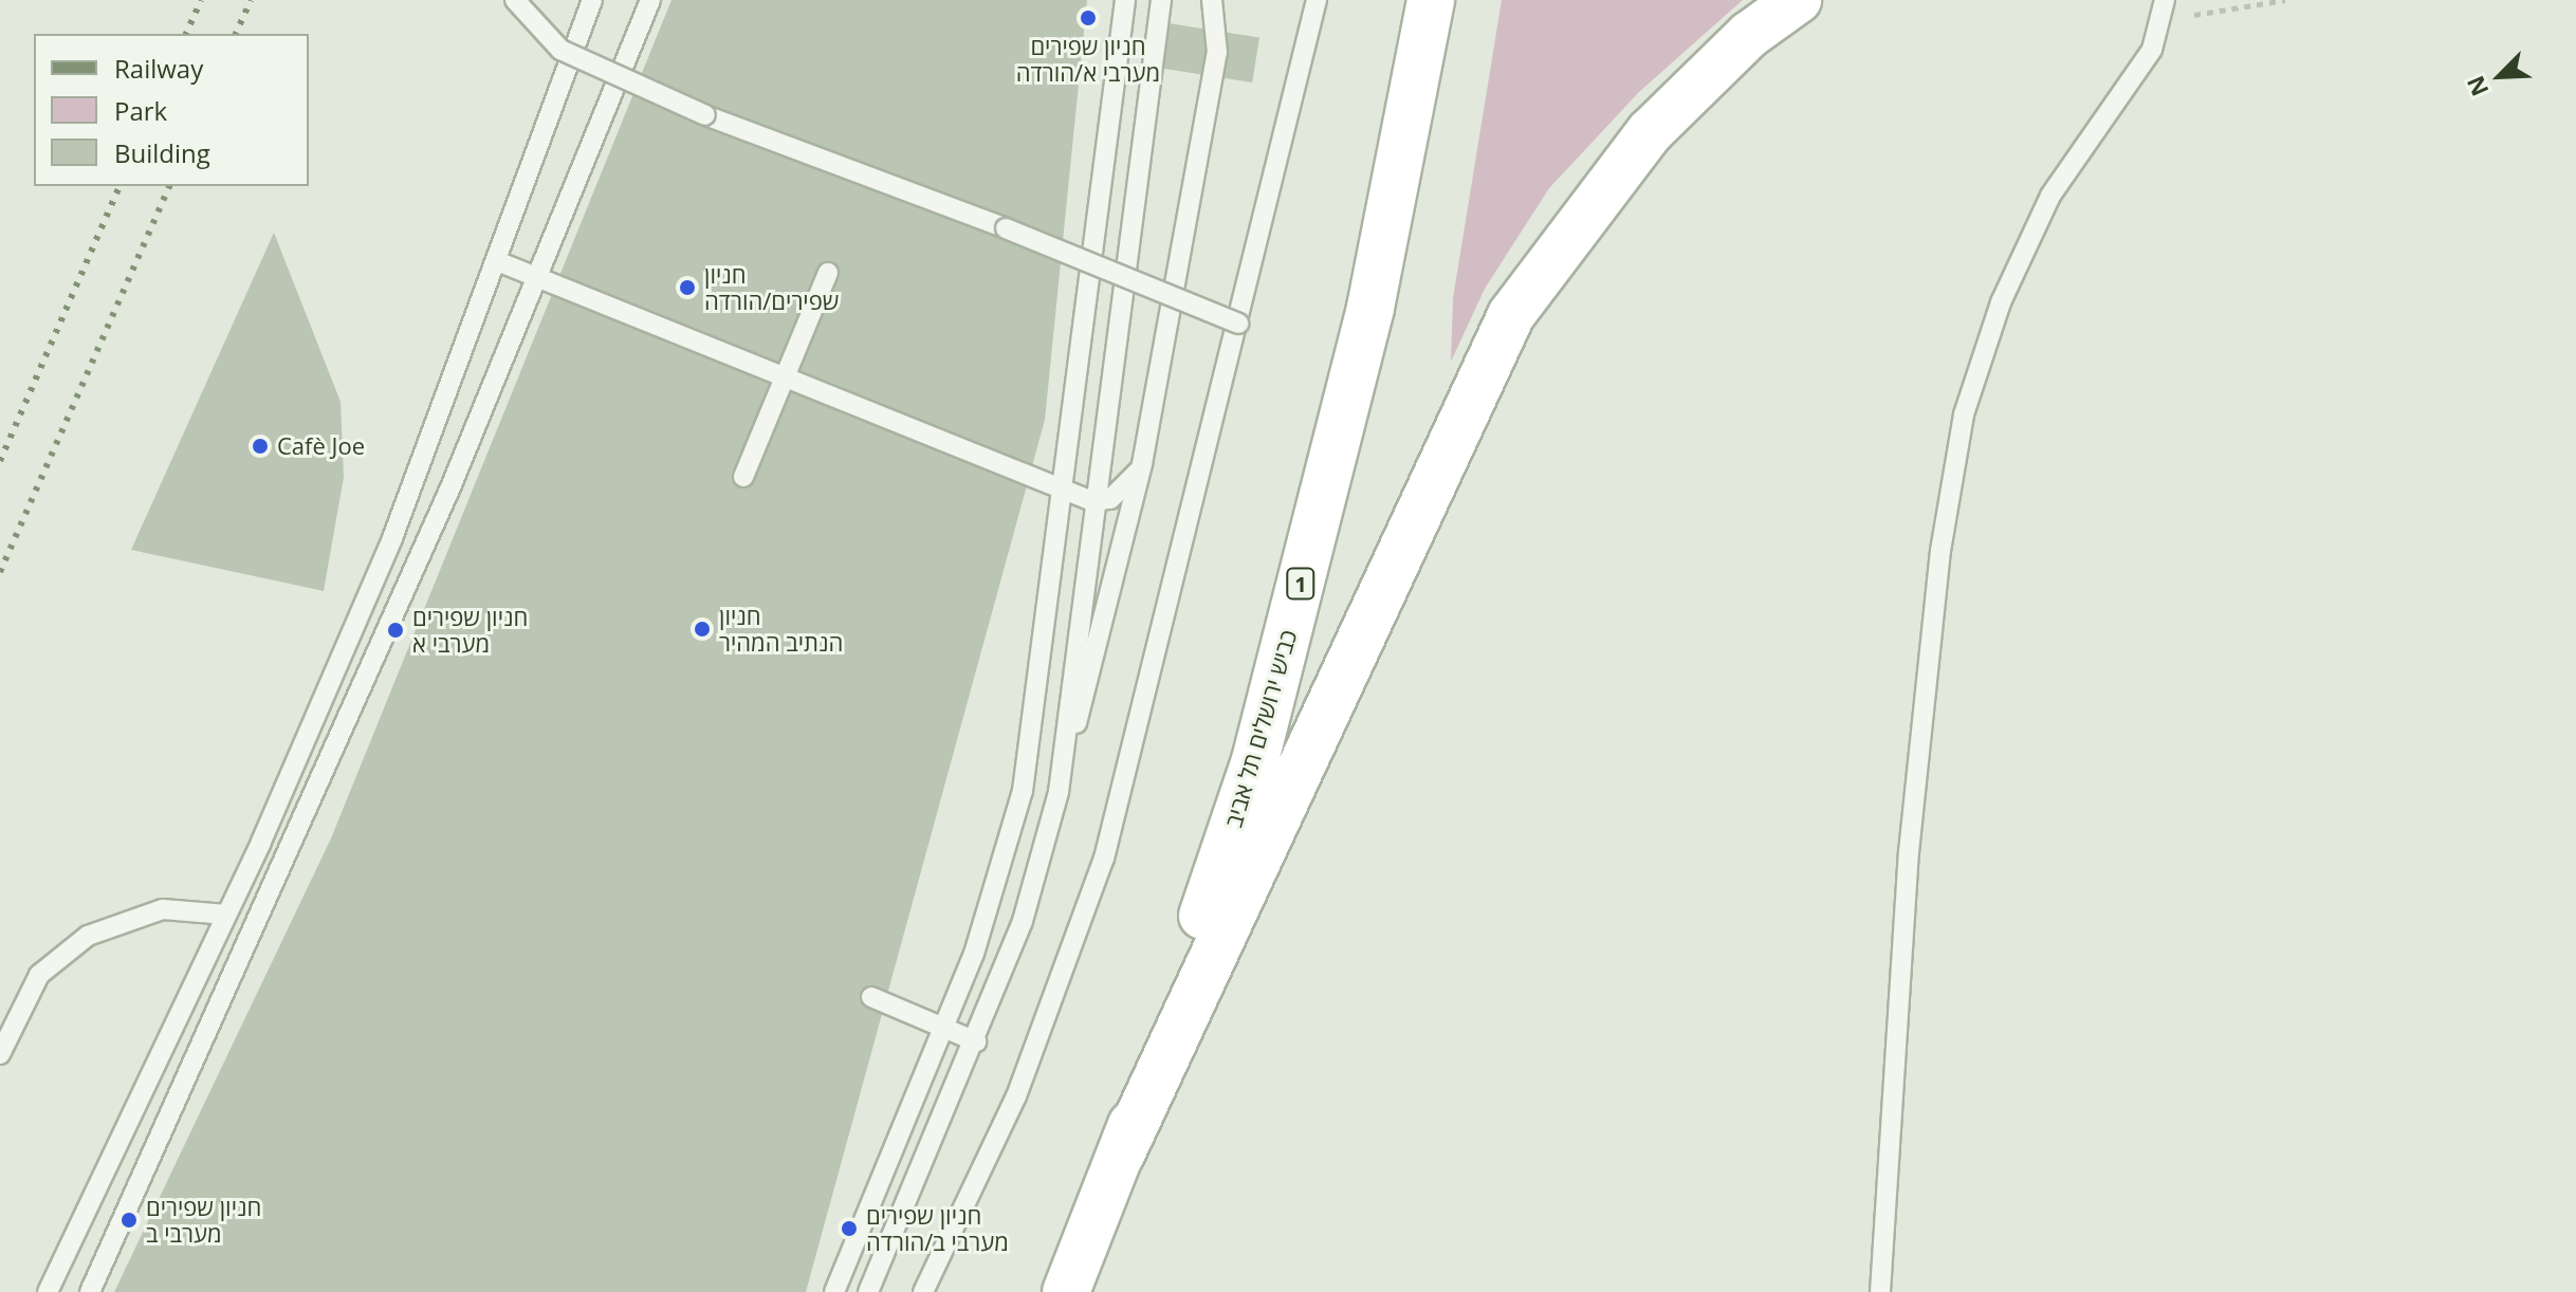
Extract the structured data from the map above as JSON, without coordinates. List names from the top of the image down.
{
  "streets": {
    "highway": ["1", "כביש ירושלים תל אביב"]
  },
  "places": [
    "חניון שפירים מערבי א/הורדה",
    "חניון שפירים/הורדה",
    "Cafè Joe",
    "חניון הנתיב המהיר",
    "חניון שפירים מערבי א",
    "חניון שפירים מערבי ב",
    "חניון שפירים מערבי ב/הורדה"
  ],
  "legend": ["Railway", "Park", "Building"],
  "north": "bottom left"
}
